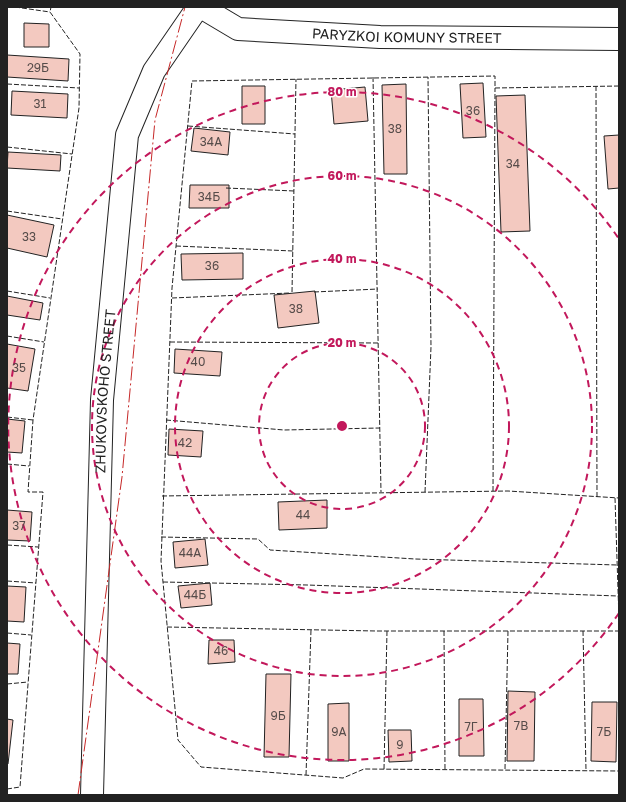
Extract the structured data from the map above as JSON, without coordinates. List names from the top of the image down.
{
  "streets": {
    "street": ["PARYZKOI KOMUNY STREET", "ZHUKOVSKOHO STREET"]
  },
  "crossings": [
    ["PARYZKOI KOMUNY STREET", "ZHUKOVSKOHO STREET"]
  ],
  "house_numbers": [
    "29Б",
    "31",
    "36",
    "38",
    "34А",
    "34",
    "34Б",
    "33",
    "36",
    "38",
    "40",
    "35",
    "42",
    "44",
    "37",
    "44А",
    "44Б",
    "46",
    "9Б",
    "7В",
    "7Г",
    "9А",
    "7Б",
    "9"
  ],
  "rings": [
    "80 m",
    "60 m",
    "40 m",
    "20 m"
  ]
}
